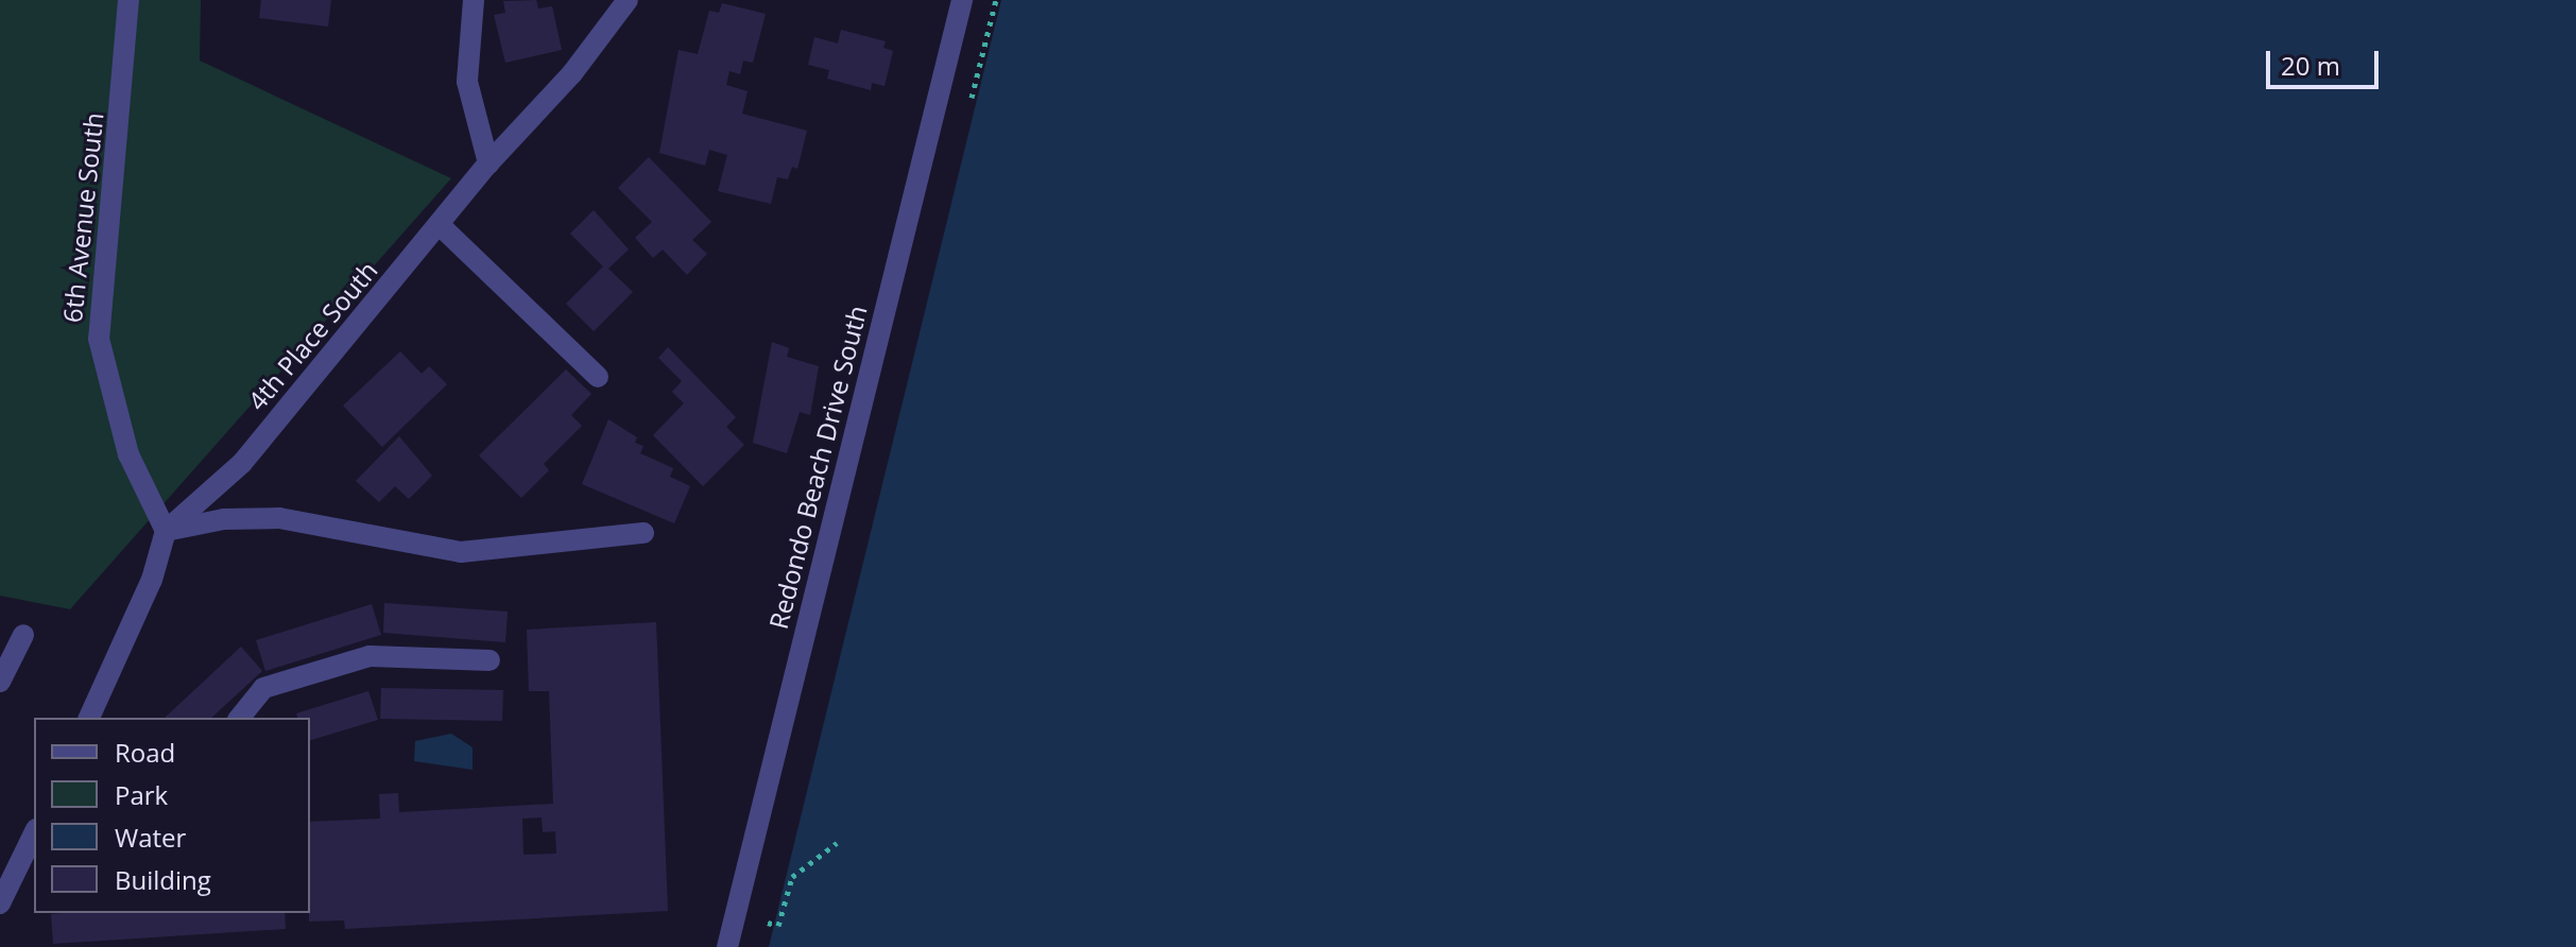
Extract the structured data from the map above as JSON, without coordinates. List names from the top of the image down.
{
  "streets": {
    "street": ["6th Avenue South", "4th Place South", "Redondo Beach Drive South"]
  },
  "crossings": [
    ["6th Avenue South", "4th Place South"]
  ],
  "legend": [
    "Road",
    "Park",
    "Water",
    "Building"
  ],
  "scale_bar": "20 m"
}
